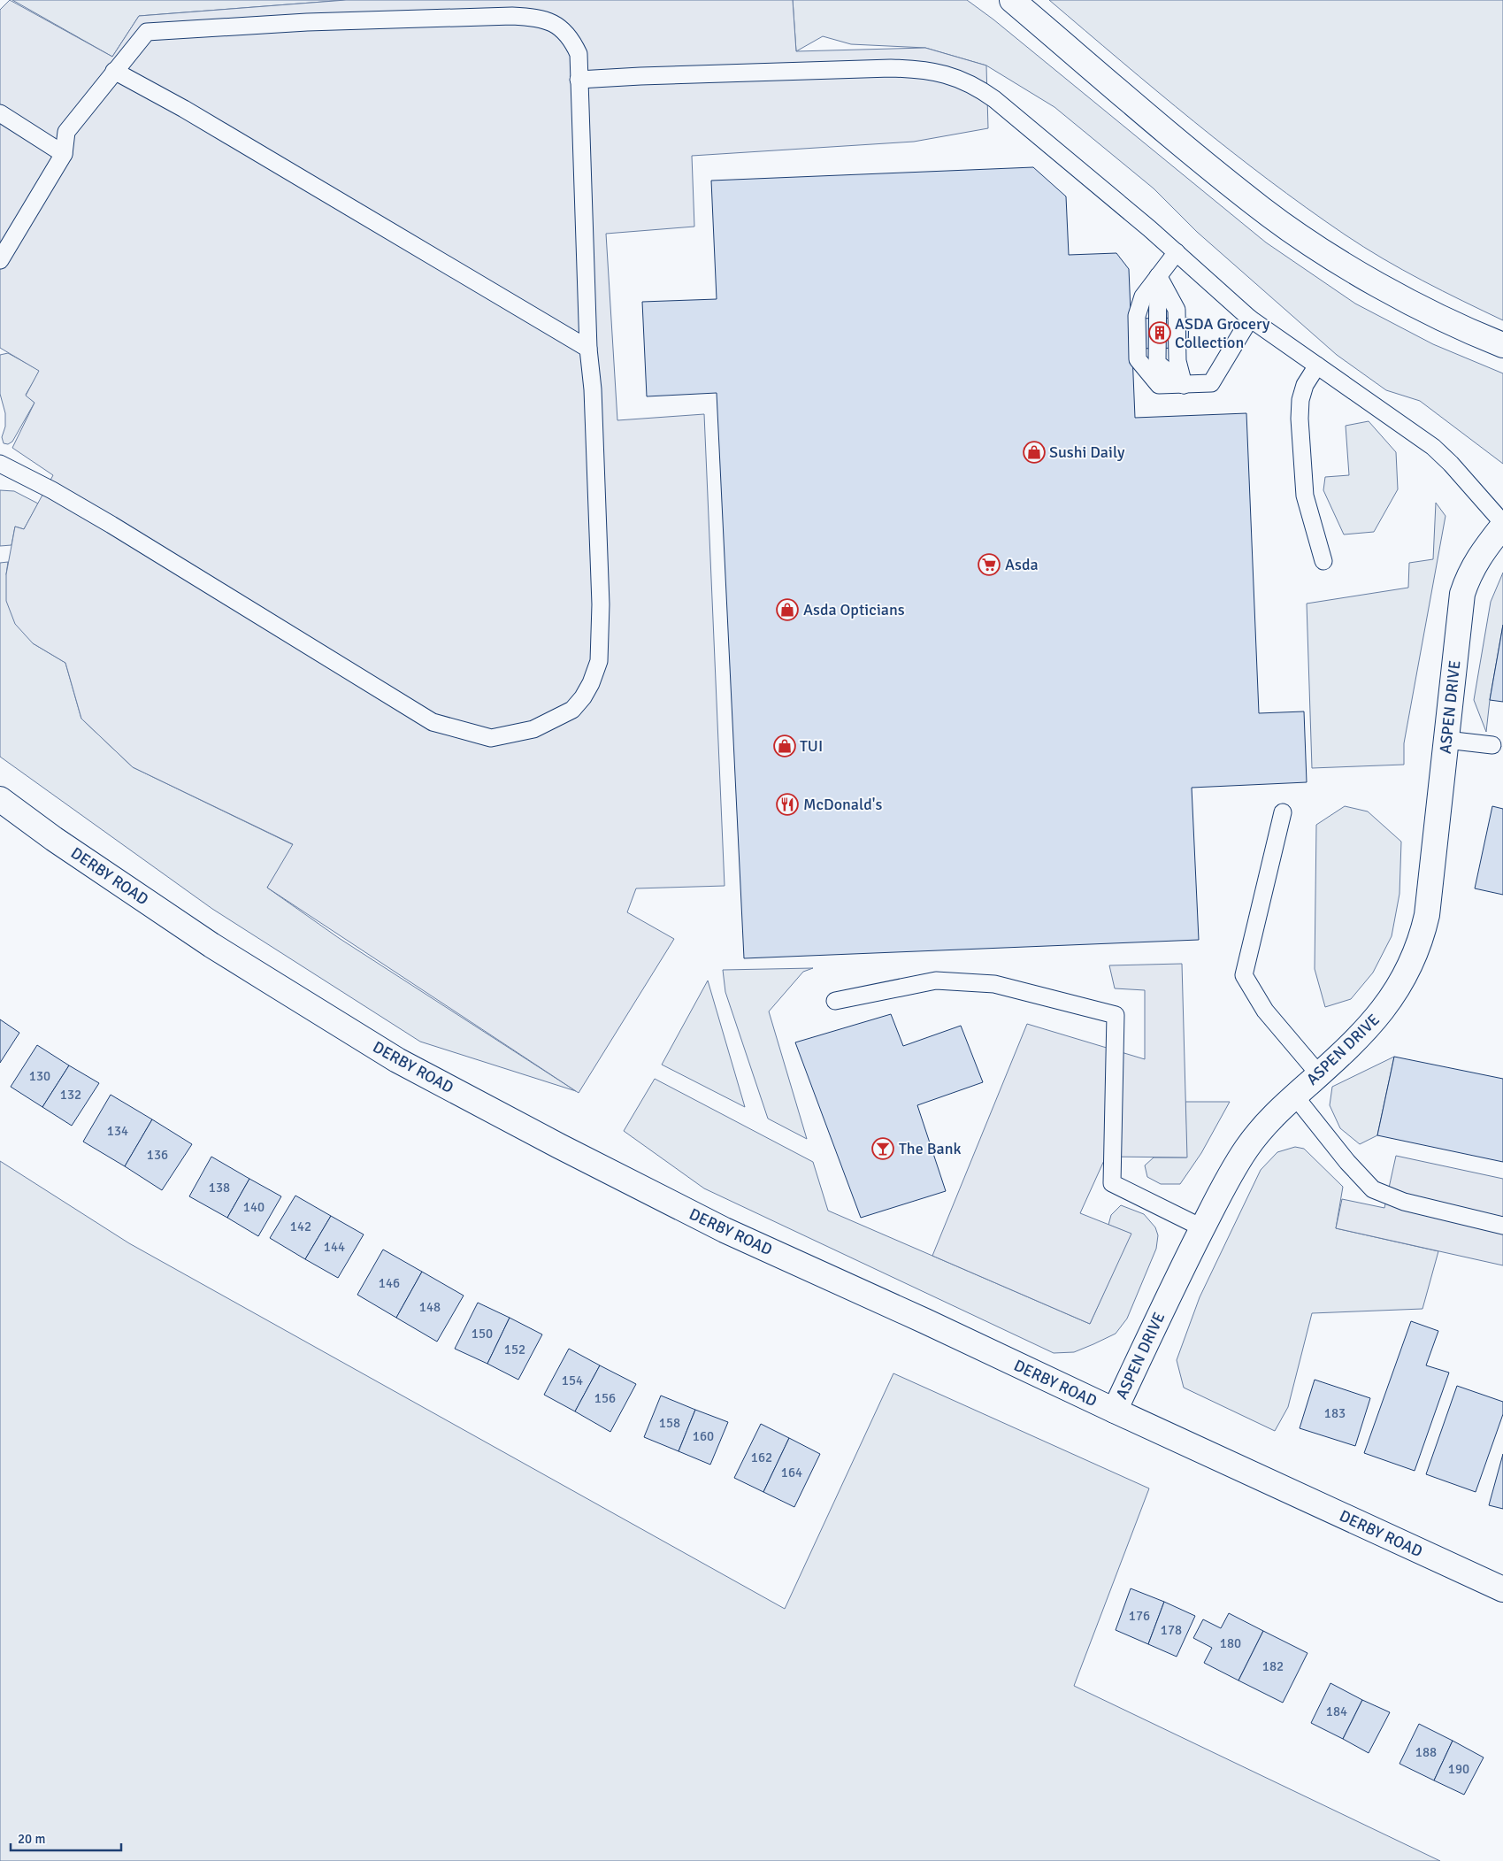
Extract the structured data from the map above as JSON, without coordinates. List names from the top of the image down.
{
  "streets": {
    "main road": ["ASPEN DRIVE", "DERBY ROAD"]
  },
  "crossings": [
    ["ASPEN DRIVE", "DERBY ROAD"]
  ],
  "places": {
    "building": ["ASDA Grocery Collection"],
    "shop": ["Sushi Daily", "Asda Opticians", "TUI"],
    "supermarket": ["Asda"],
    "restaurant": ["McDonald's"],
    "bar": ["The Bank"]
  },
  "house_numbers": [
    "130",
    "132",
    "134",
    "136",
    "138",
    "140",
    "142",
    "144",
    "146",
    "148",
    "150",
    "152",
    "154",
    "156",
    "183",
    "158",
    "160",
    "162",
    "164",
    "176",
    "178",
    "180",
    "182",
    "184",
    "188",
    "190"
  ],
  "scale_bar": "20 m"
}
